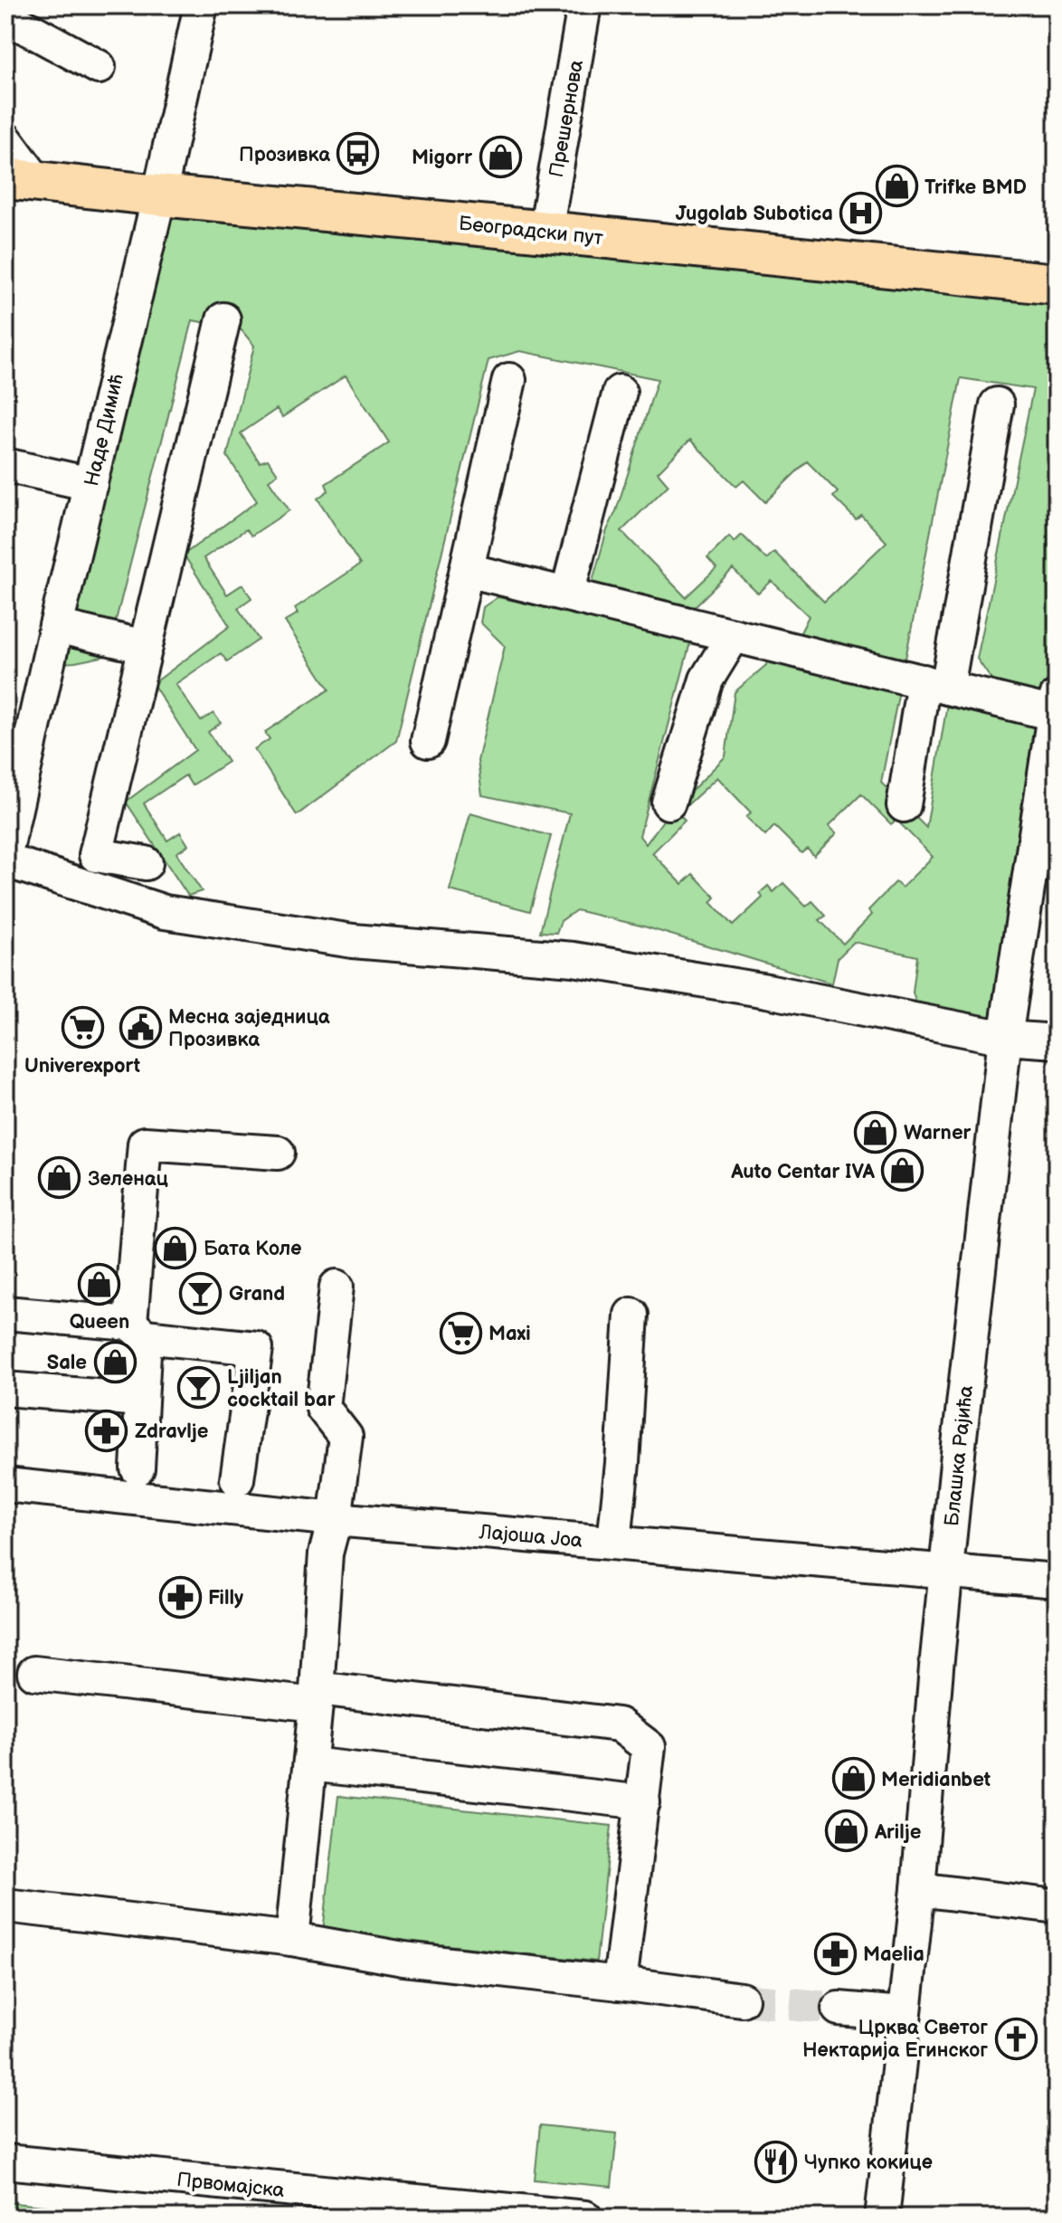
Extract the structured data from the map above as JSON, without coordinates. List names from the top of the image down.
{
  "streets": {
    "main road": ["Београдски пут"],
    "street": [
      "Прешернова",
      "Наде Димић",
      "Блашка Рајића",
      "Лајоша Јоа",
      "Првомајска"
    ]
  },
  "crossings": [
    ["Прешернова", "Београдски пут"],
    ["Београдски пут", "Наде Димић"],
    ["Блашка Рајића", "Лајоша Јоа"]
  ],
  "places": {
    "bus stop": ["Прозивка"],
    "shop": [
      "Migorr",
      "Trifke BMD",
      "Warner",
      "Auto Centar IVA",
      "Зеленац",
      "Бата Коле",
      "Queen",
      "Sale",
      "Meridianbet",
      "Arilje"
    ],
    "hospital": ["Jugolab Subotica"],
    "supermarket": ["Univerexport", "Maxi"],
    "public building": ["Месна заједница Прозивка"],
    "bar": ["Grand", "Ljiljan cocktail bar"],
    "pharmacy": ["Zdravlje", "Filly", "Maelia"],
    "church": ["Црква Светог Нектарија Егинског"],
    "restaurant": ["Чупко кокице"]
  }
}
